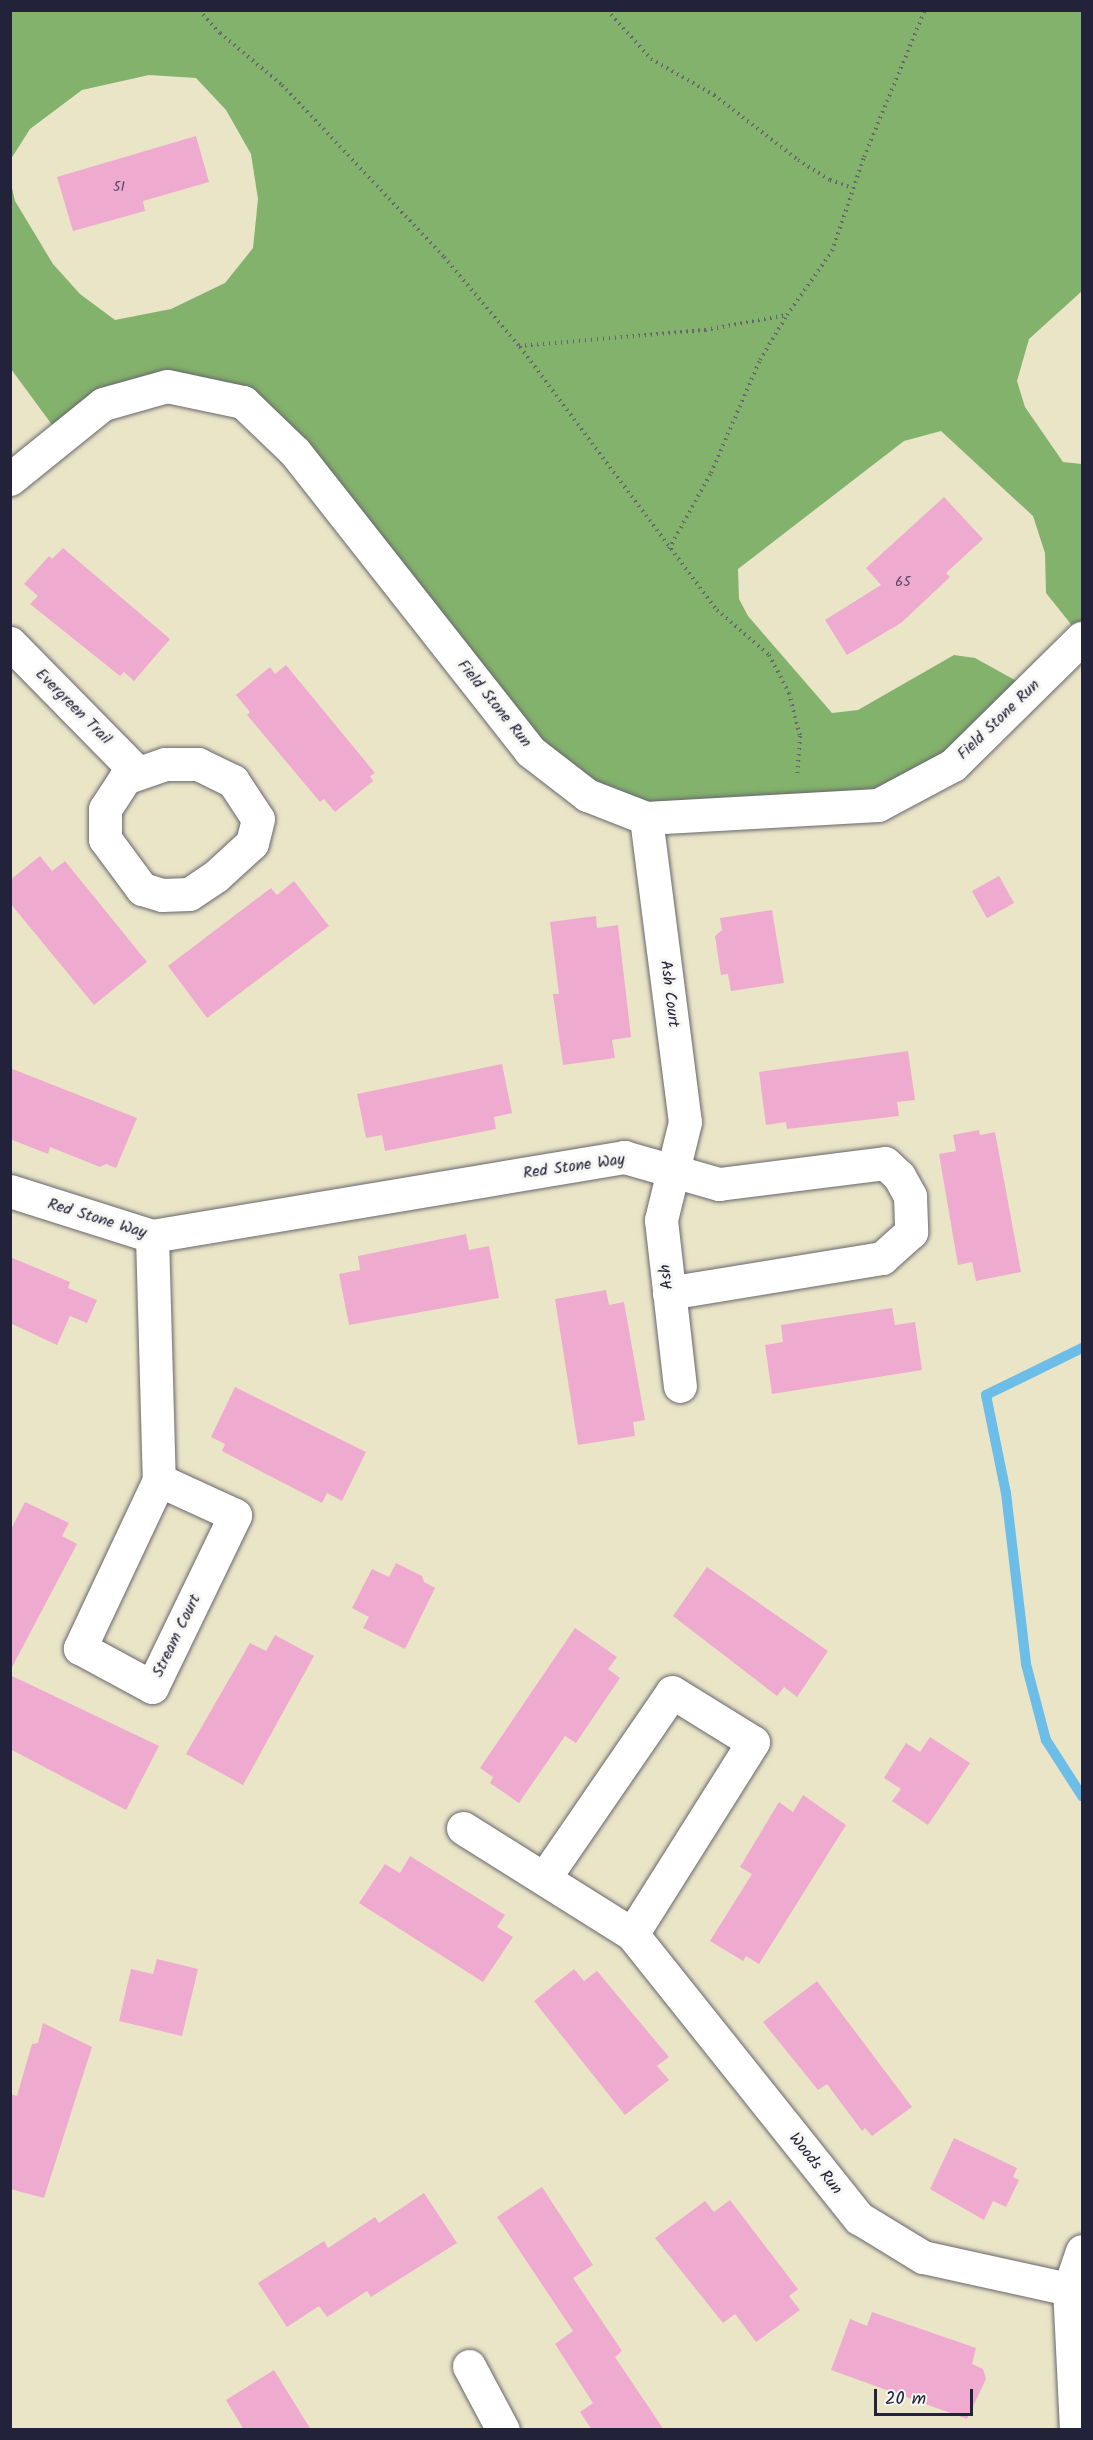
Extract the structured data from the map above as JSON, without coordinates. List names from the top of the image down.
{
  "streets": {
    "street": [
      "Field Stone Run",
      "Evergreen Trail",
      "Ash Court",
      "Red Stone Way",
      "Ash",
      "Stream Court",
      "Woods Run"
    ]
  },
  "crossings": [
    ["Field Stone Run", "Ash Court"],
    ["Ash Court", "Red Stone Way"],
    ["Ash Court", "Ash"],
    ["Red Stone Way", "Ash"],
    ["Red Stone Way", "Stream Court"]
  ],
  "house_numbers": ["51", "65"],
  "scale_bar": "20 m"
}
